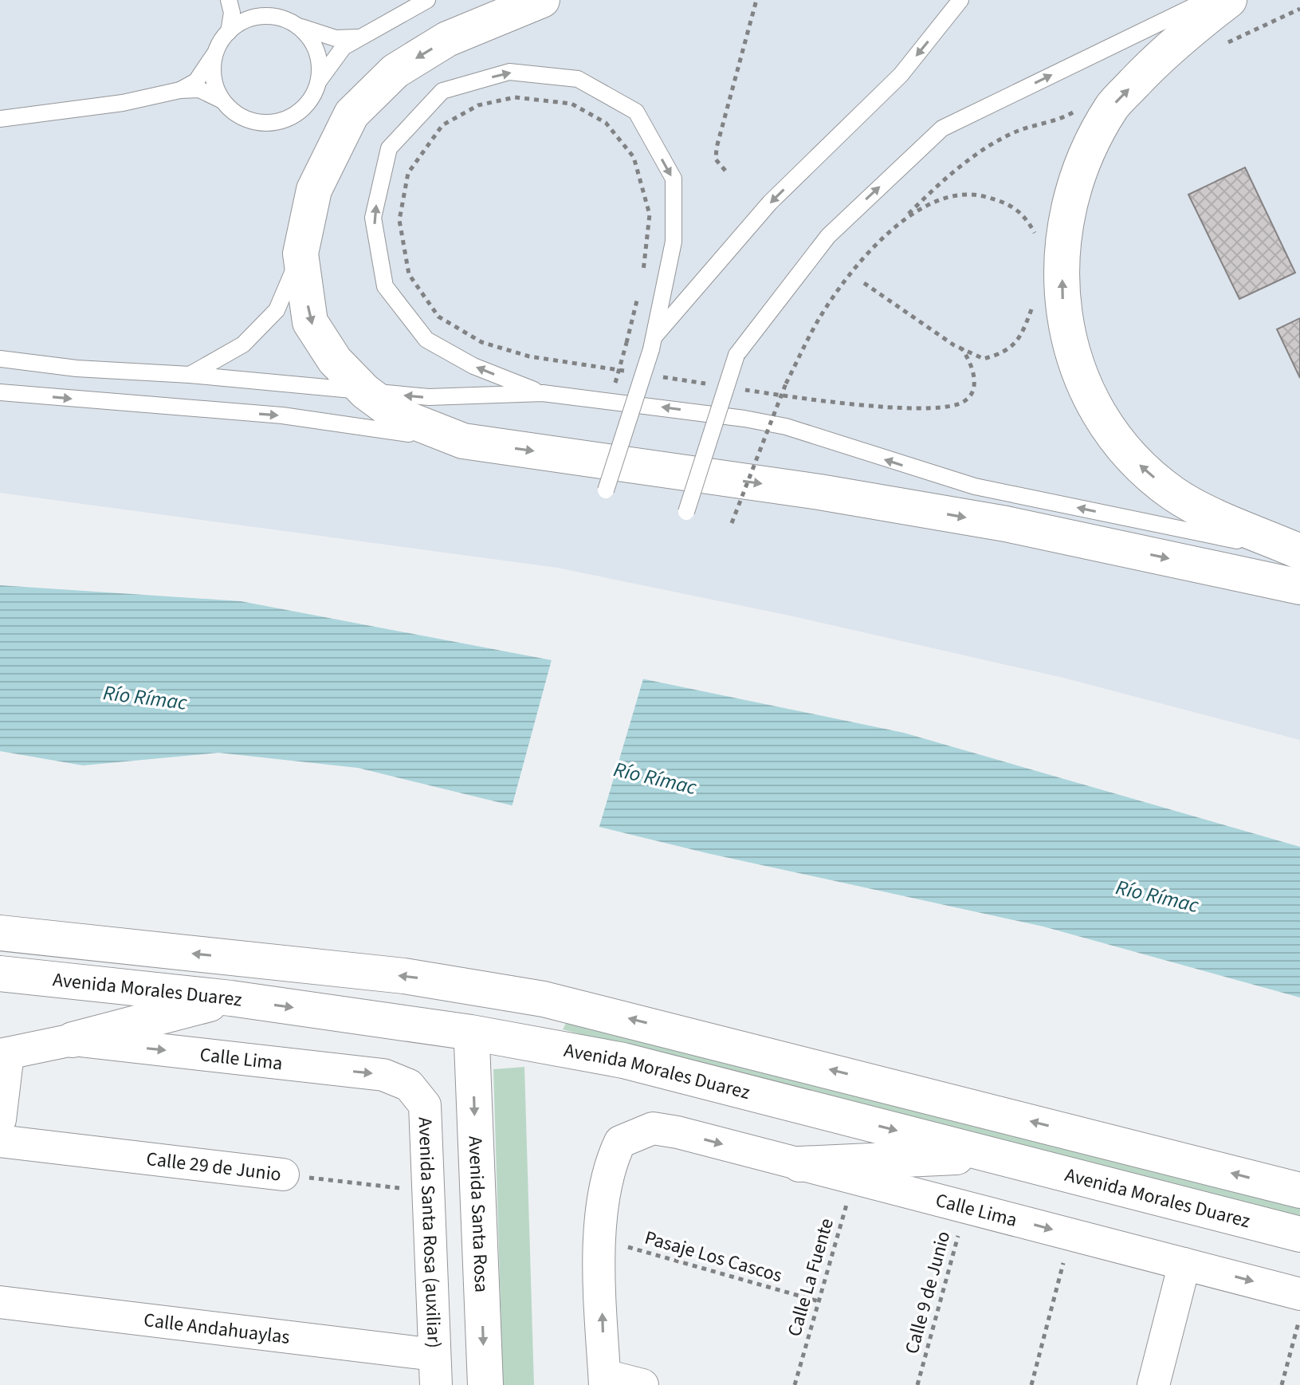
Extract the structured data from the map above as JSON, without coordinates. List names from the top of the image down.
{
  "streets": {
    "main road": ["Avenida Morales Duarez", "Avenida Santa Rosa"],
    "street": [
      "Calle Lima",
      "Calle 29 de Junio",
      "Avenida Santa Rosa (auxiliar)",
      "Calle Andahuaylas"
    ],
    "path": ["Pasaje Los Cascos", "Calle La Fuente", "Calle 9 de Junio"]
  },
  "crossings": [
    ["Calle Lima", "Avenida Santa Rosa (auxiliar)"],
    ["Calle Lima", "Pasaje Los Cascos"],
    ["Calle Lima", "Calle La Fuente"],
    ["Calle Lima", "Calle 9 de Junio"],
    ["Calle 29 de Junio", "Avenida Santa Rosa (auxiliar)"],
    ["Avenida Santa Rosa (auxiliar)", "Calle Andahuaylas"],
    ["Pasaje Los Cascos", "Calle La Fuente"]
  ],
  "one_way": ["Calle Lima", "Avenida Santa Rosa"],
  "water": ["Río Rímac"]
}
